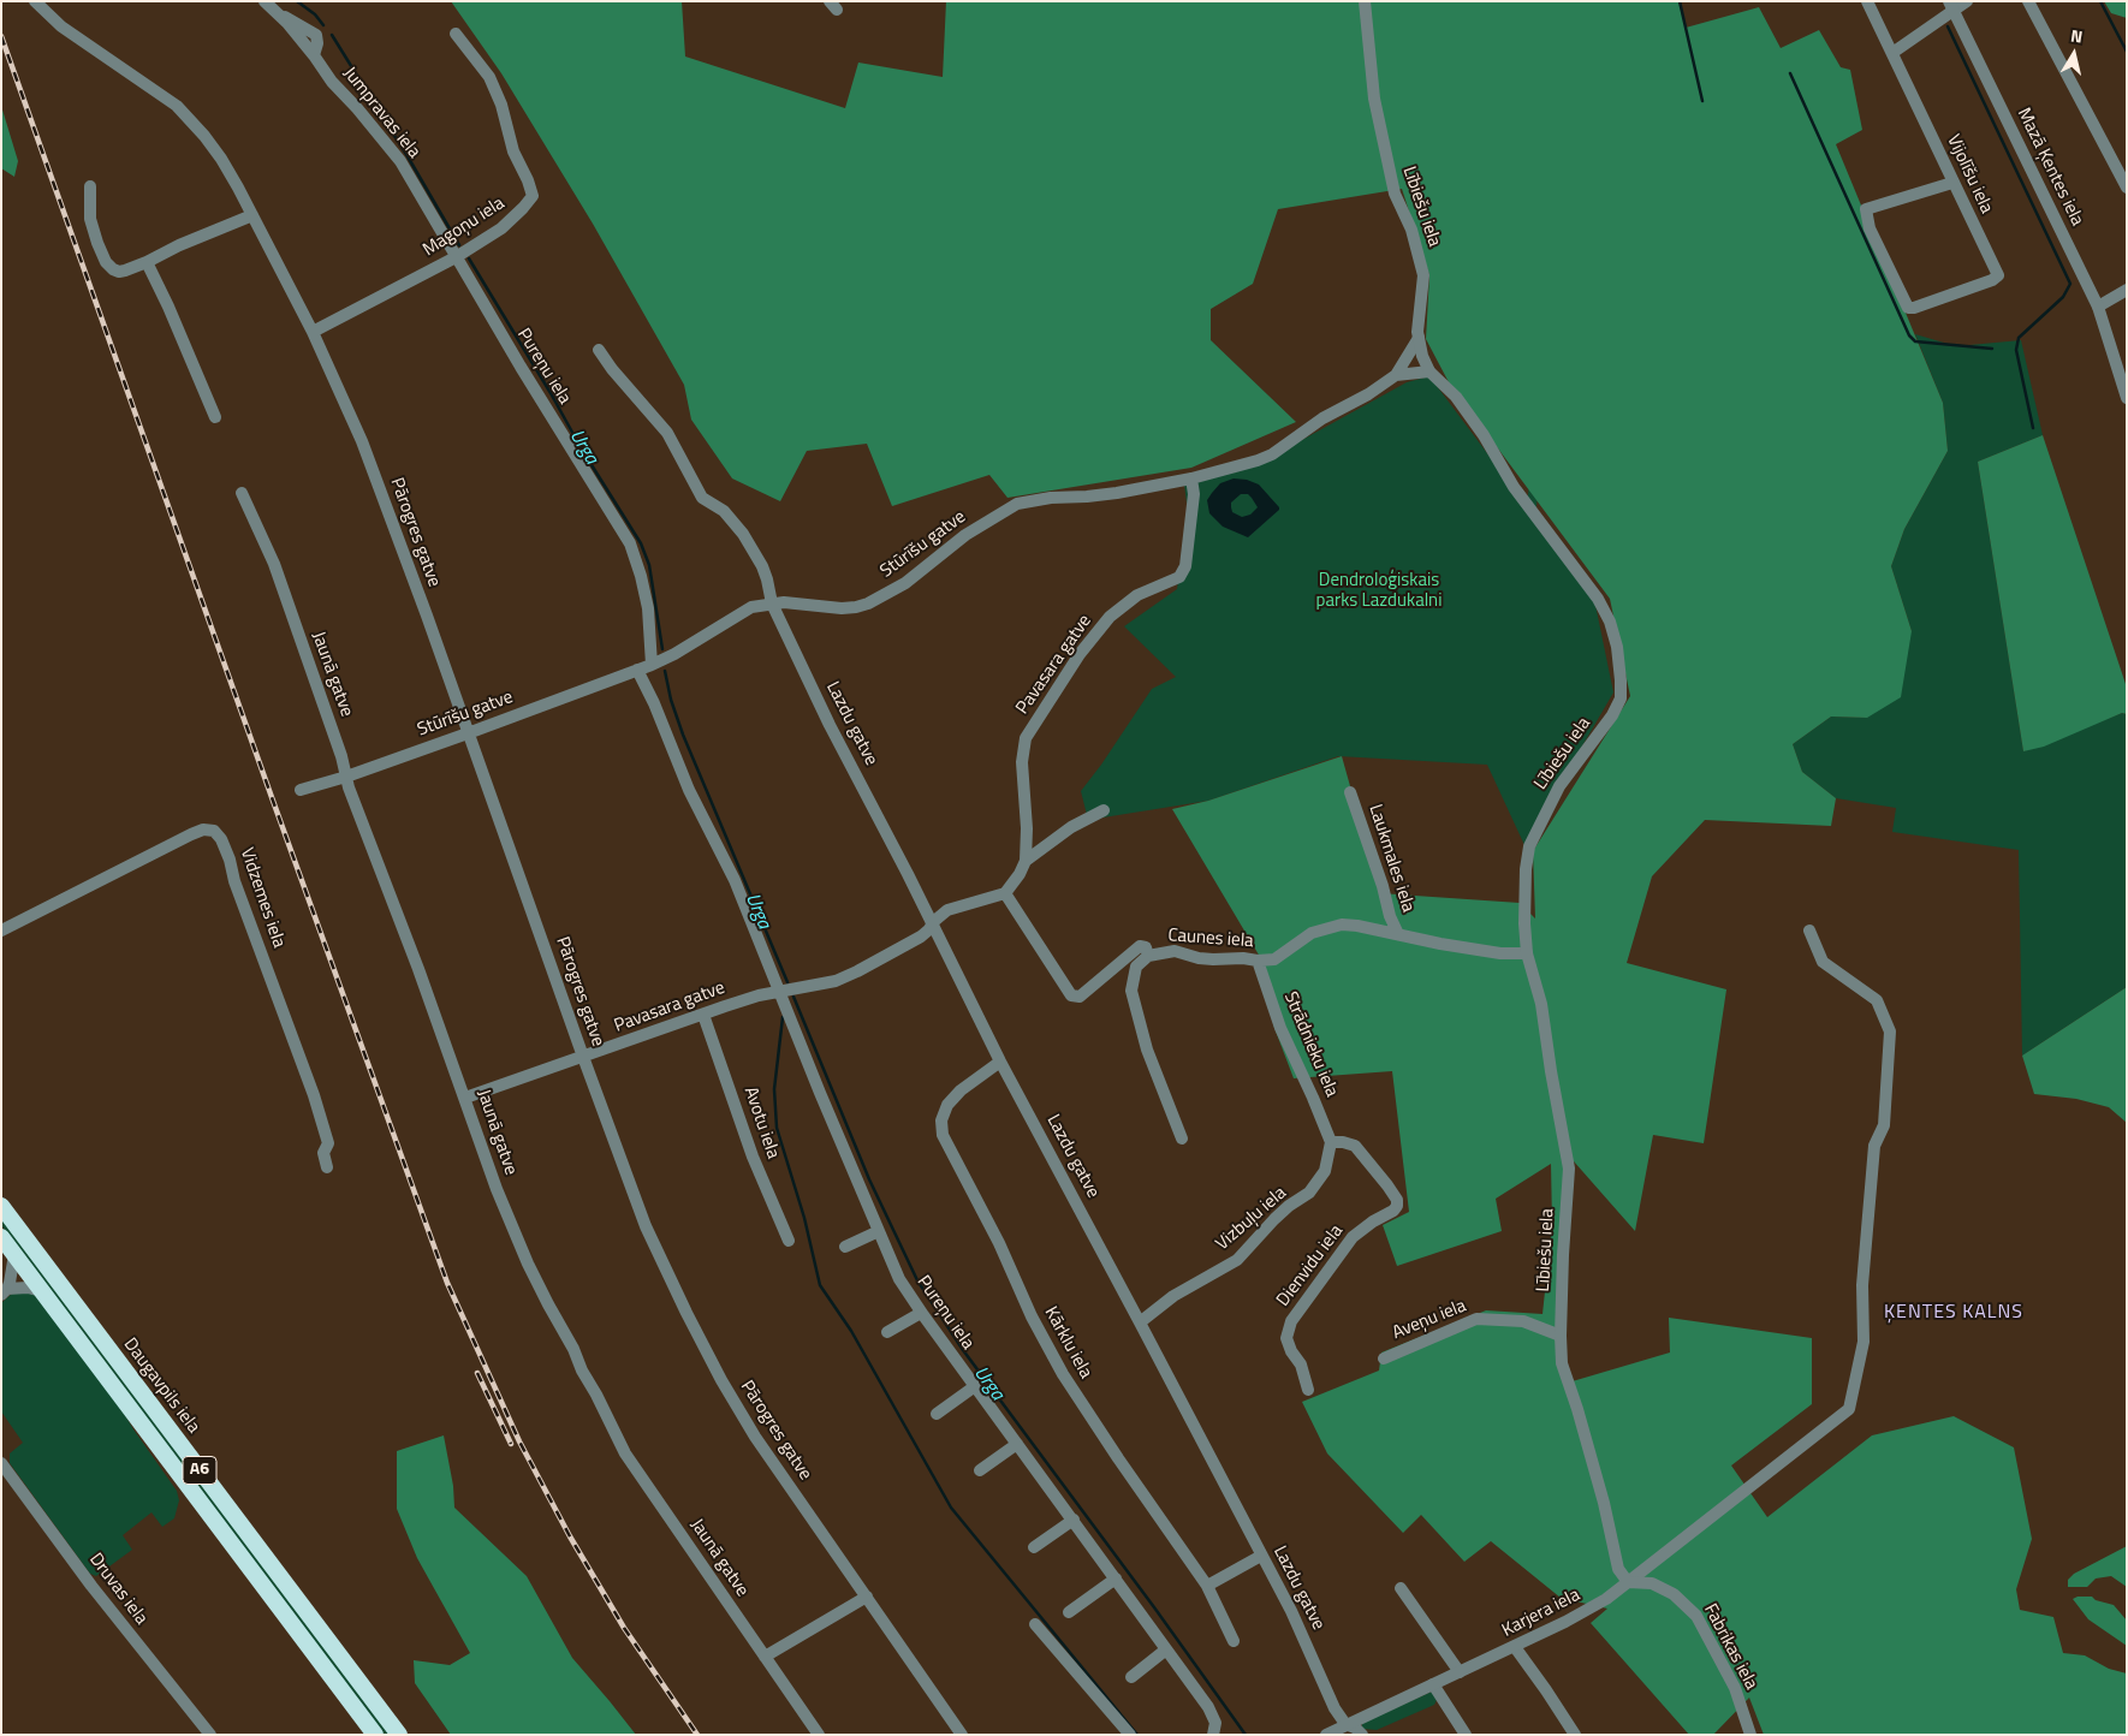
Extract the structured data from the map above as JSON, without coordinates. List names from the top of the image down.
{
  "streets": {
    "highway": ["Daugavpils iela", "A6"],
    "street": [
      "Jumpravas iela",
      "Mazā Ķentes iela",
      "Vijolīšu iela",
      "Lībiešu iela",
      "Magoņu iela",
      "Pureņu iela",
      "Pārogres gatve",
      "Stūrīšu gatve",
      "Pavasara gatve",
      "Jaunā gatve",
      "Lazdu gatve",
      "Laukmales iela",
      "Vidzemes iela",
      "Caunes iela",
      "Strādnieku iela",
      "Avotu iela",
      "Vizbuļu iela",
      "Dienvidu iela",
      "Aveņu iela",
      "Kārklu iela",
      "Druvas iela",
      "Karjera iela",
      "Fabrikas iela"
    ]
  },
  "crossings": [
    ["Jumpravas iela", "Magoņu iela"],
    ["Jumpravas iela", "Pureņu iela"],
    ["Lībiešu iela", "Stūrīšu gatve"],
    ["Lībiešu iela", "Caunes iela"],
    ["Lībiešu iela", "Aveņu iela"],
    ["Lībiešu iela", "Karjera iela"],
    ["Lībiešu iela", "Fabrikas iela"],
    ["Magoņu iela", "Pureņu iela"],
    ["Magoņu iela", "Pārogres gatve"],
    ["Pureņu iela", "Stūrīšu gatve"],
    ["Pureņu iela", "Pavasara gatve"],
    ["Pārogres gatve", "Stūrīšu gatve"],
    ["Pārogres gatve", "Pavasara gatve"],
    ["Stūrīšu gatve", "Pavasara gatve"],
    ["Stūrīšu gatve", "Jaunā gatve"],
    ["Stūrīšu gatve", "Lazdu gatve"],
    ["Pavasara gatve", "Jaunā gatve"],
    ["Pavasara gatve", "Lazdu gatve"],
    ["Pavasara gatve", "Avotu iela"],
    ["Lazdu gatve", "Vizbuļu iela"],
    ["Lazdu gatve", "Kārklu iela"],
    ["Lazdu gatve", "Karjera iela"],
    ["Laukmales iela", "Caunes iela"],
    ["Caunes iela", "Strādnieku iela"],
    ["Strādnieku iela", "Vizbuļu iela"],
    ["Strādnieku iela", "Dienvidu iela"],
    ["Vizbuļu iela", "Dienvidu iela"],
    ["Karjera iela", "Fabrikas iela"]
  ],
  "districts": ["ĶENTES KALNS"],
  "water": ["Urga"],
  "parks": ["Dendroloģiskais parks Lazdukalni"],
  "north": "top"
}
